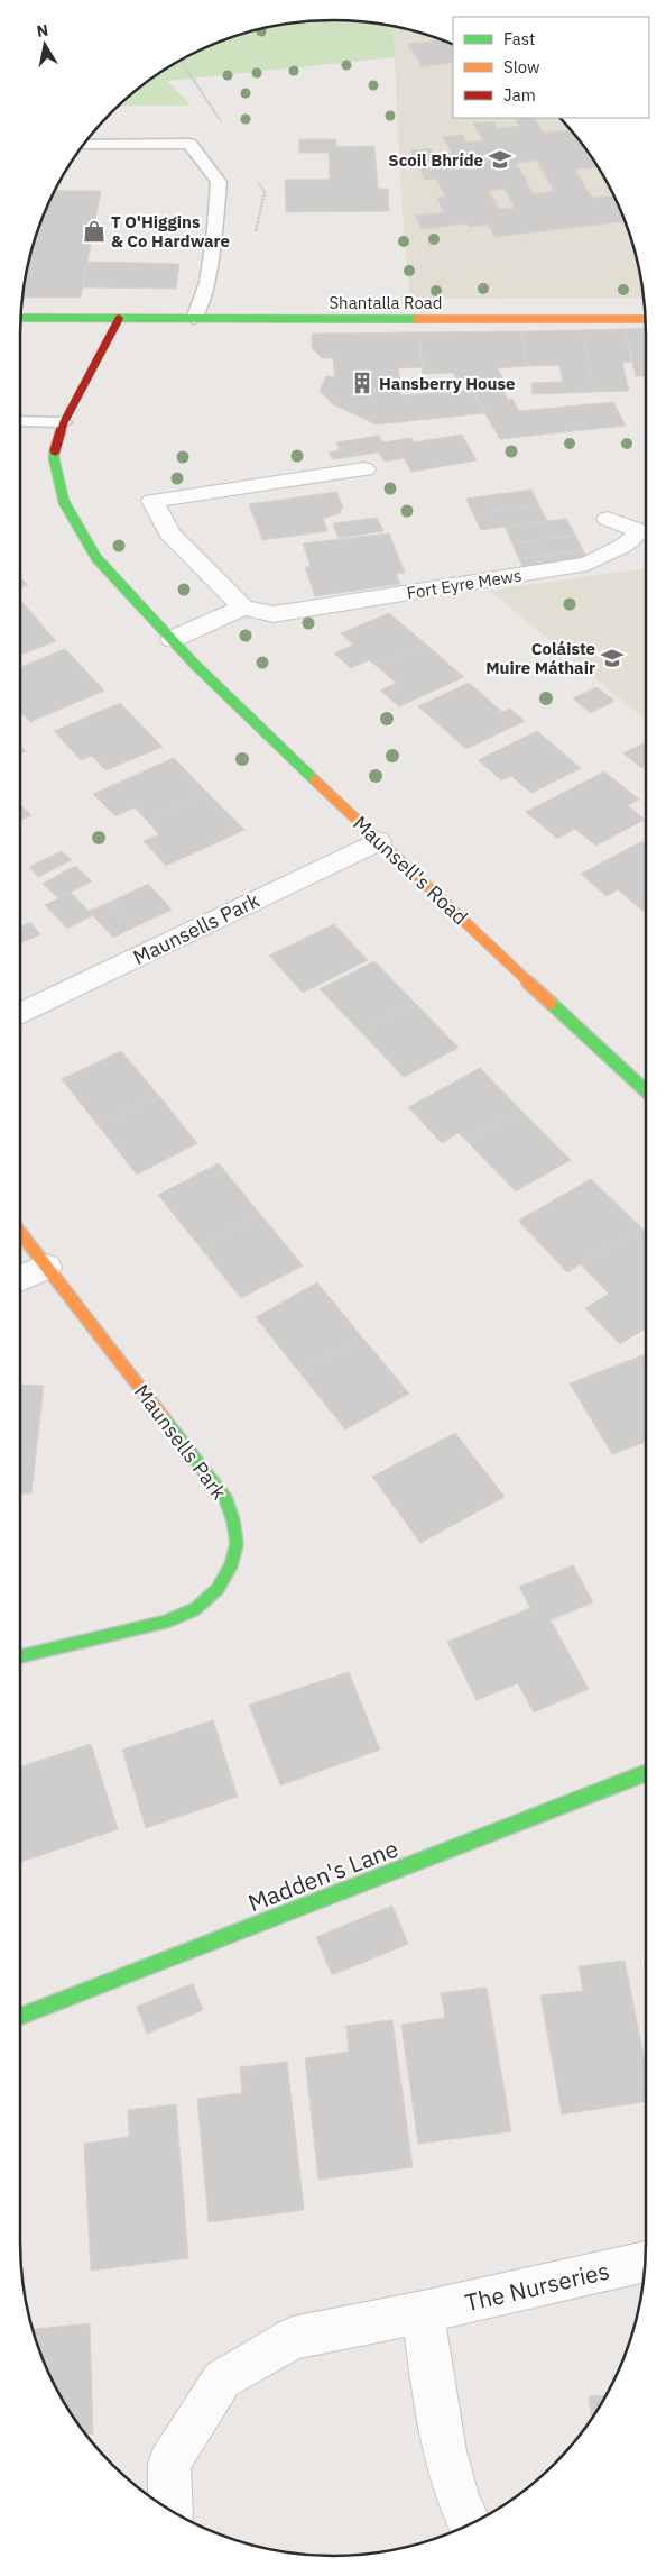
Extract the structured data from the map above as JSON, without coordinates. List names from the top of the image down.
{
  "streets": {
    "street": [
      "Shantalla Road",
      "Fort Eyre Mews",
      "Maunsell's Road",
      "Maunsells Park",
      "Madden's Lane",
      "The Nurseries"
    ]
  },
  "crossings": [
    ["Shantalla Road", "Maunsell's Road"],
    ["Maunsell's Road", "Maunsells Park"]
  ],
  "places": {
    "school or university": ["Scoil Bhríde", "Coláiste Muire Máthair"],
    "shop": ["T O'Higgins & Co Hardware"],
    "building": ["Hansberry House"]
  },
  "legend": ["Fast", "Slow", "Jam"],
  "north": "top"
}
